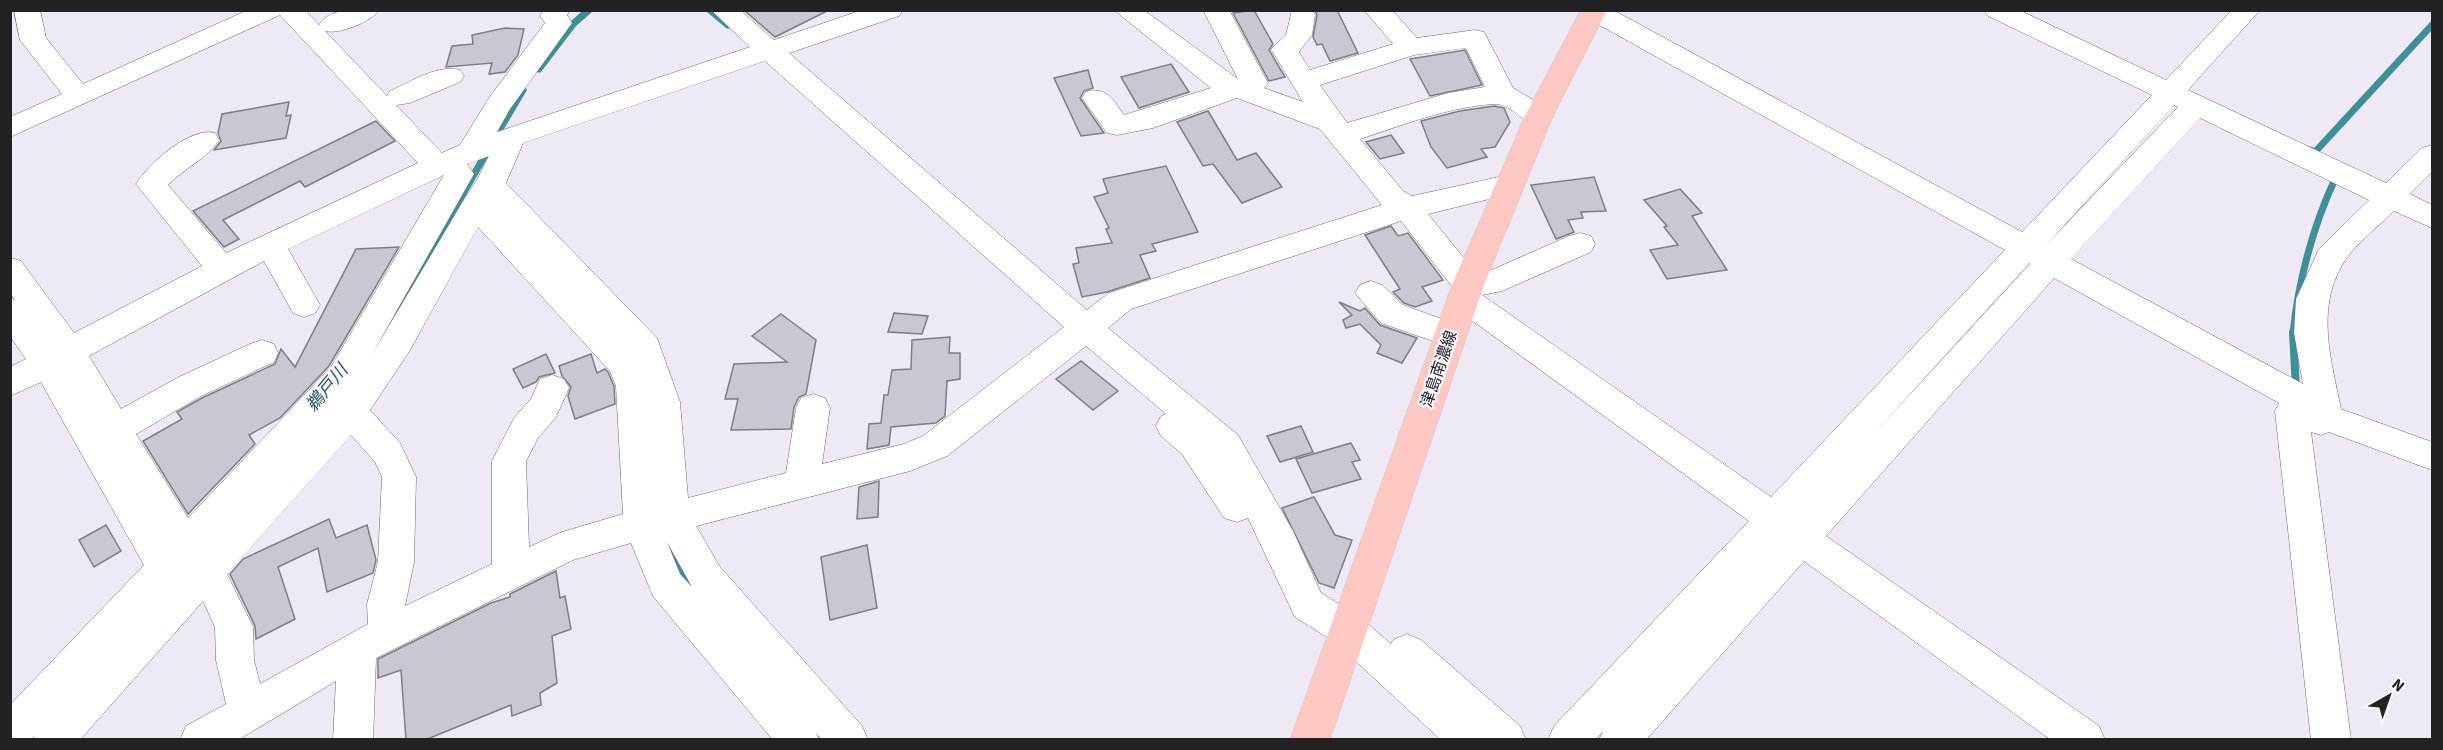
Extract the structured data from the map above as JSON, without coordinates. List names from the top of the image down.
{
  "streets": {
    "main road": ["津島南濃線"]
  },
  "water": ["鵜戸川"],
  "north": "top right"
}
